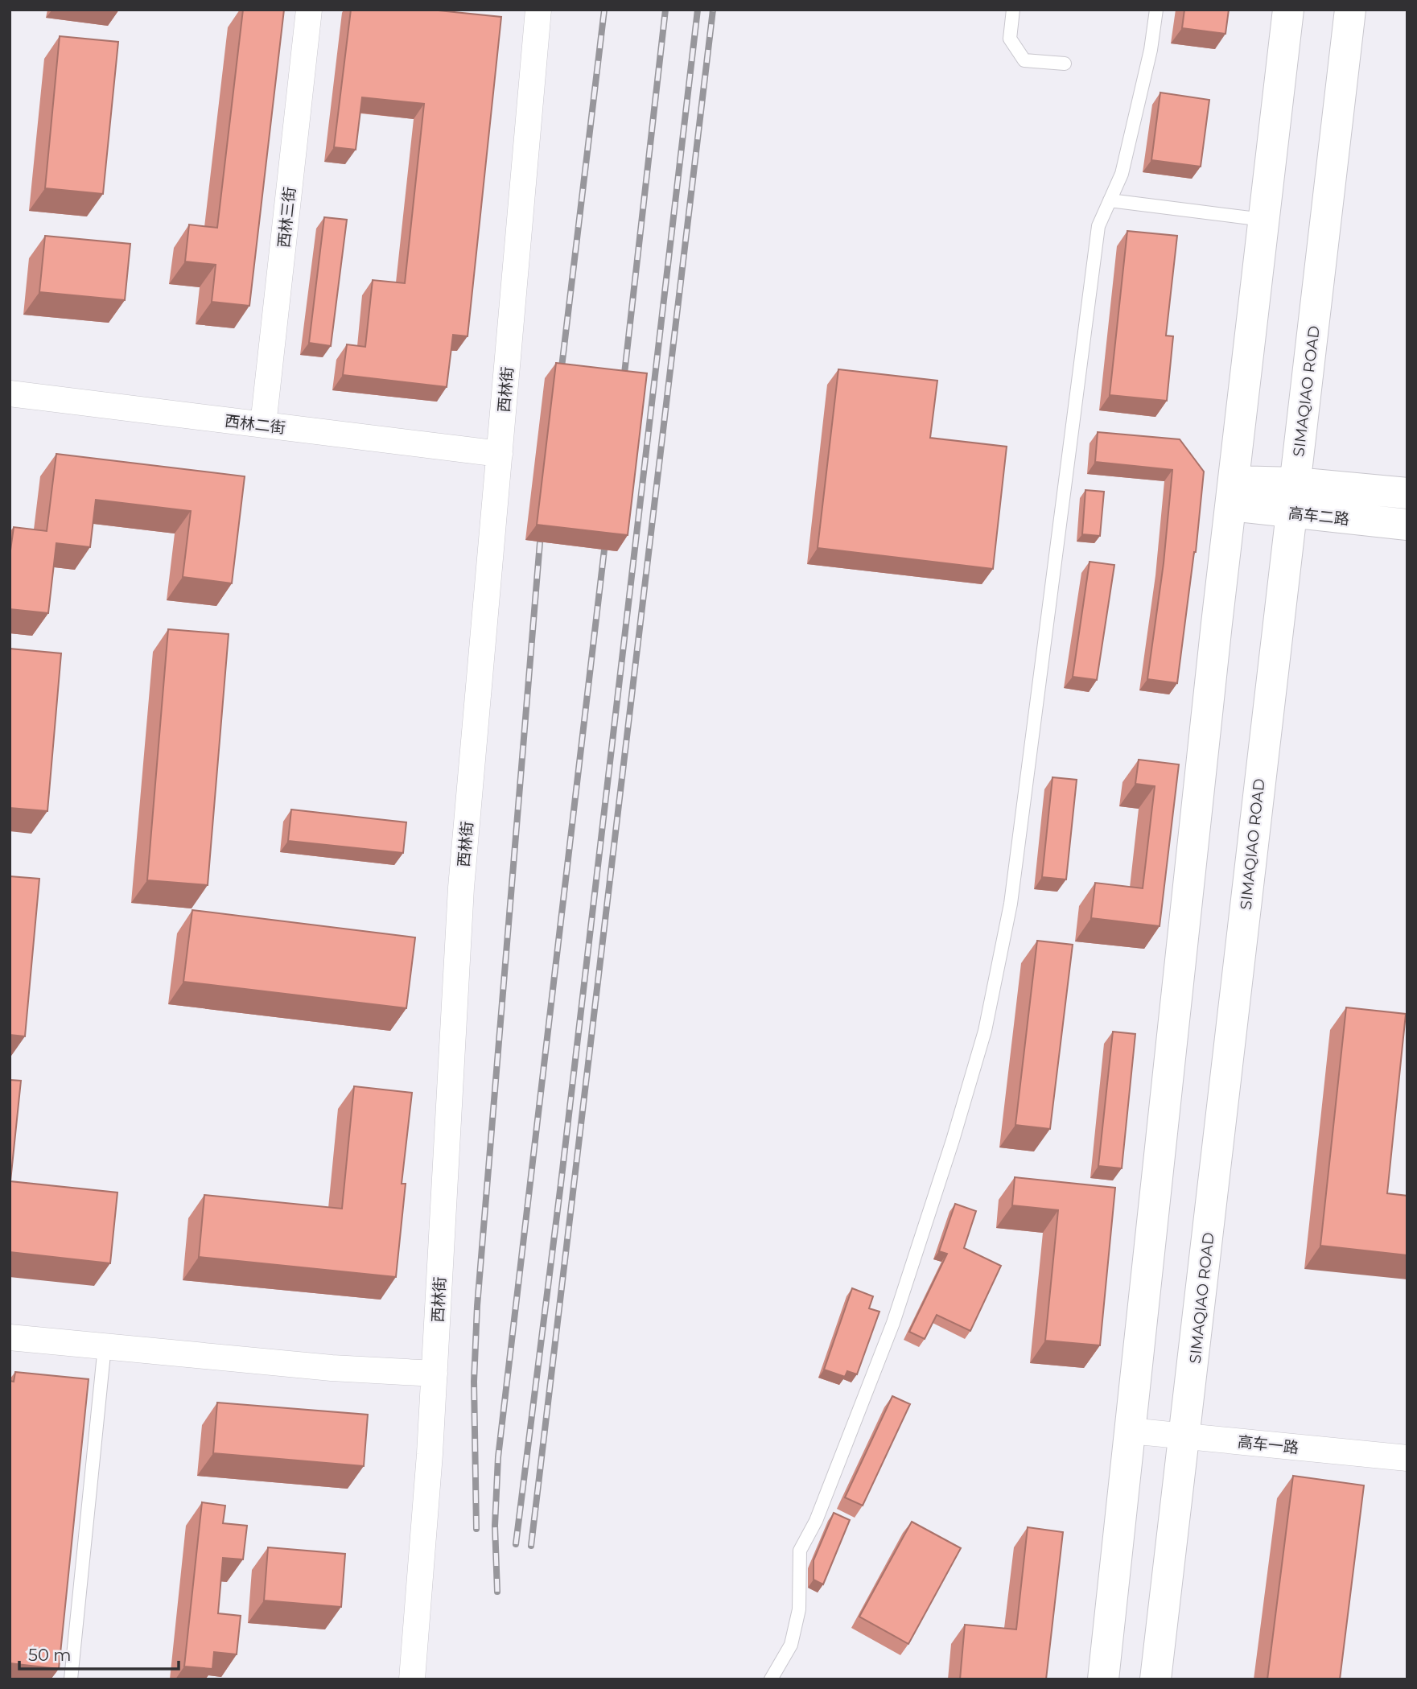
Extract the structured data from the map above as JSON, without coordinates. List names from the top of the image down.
{
  "streets": {
    "main road": ["SIMAQIAO ROAD", "高车二路"],
    "street": [
      "西林三街",
      "西林街",
      "西林二街",
      "高车一路"
    ]
  },
  "crossings": [
    ["西林三街", "西林二街"],
    ["西林街", "西林二街"],
    ["SIMAQIAO ROAD", "高车二路"],
    ["SIMAQIAO ROAD", "高车一路"]
  ],
  "scale_bar": "50 m"
}
